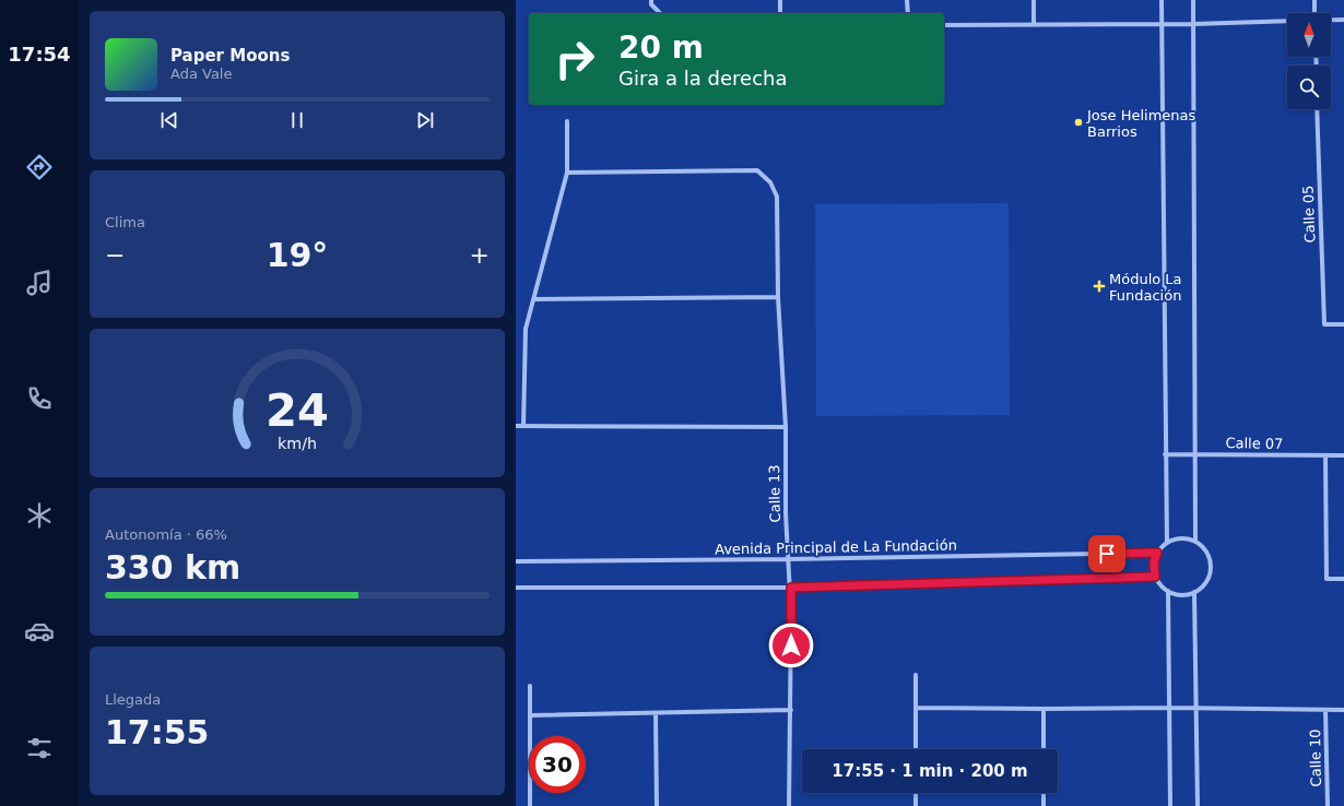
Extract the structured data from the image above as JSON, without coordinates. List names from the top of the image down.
{
  "streets": {
    "street": [
      "Calle 05",
      "Calle 07",
      "Calle 13",
      "Avenida Principal de La Fundación",
      "Calle 10"
    ]
  },
  "crossings": [
    ["Calle 13", "Avenida Principal de La Fundación"]
  ],
  "places": {
    "other": ["Jose Helimenas Barrios"],
    "health": ["Módulo La Fundación"]
  },
  "north": "top",
  "page": {
    "tabs": "17:54",
    "turn": ["20 m", "Gira a la derecha"],
    "song": ["Paper Moons", "Ada Vale"],
    "tile": [
      "Clima",
      ["Autonomía · 66%", "330 km"],
      ["Llegada", "17:55"]
    ],
    "heat": ["−", "19°", "+"],
    "limit": "30",
    "trip": "17:55 · 1 min · 200 m",
    "gauge": ["24", "km/h"]
  }
}
